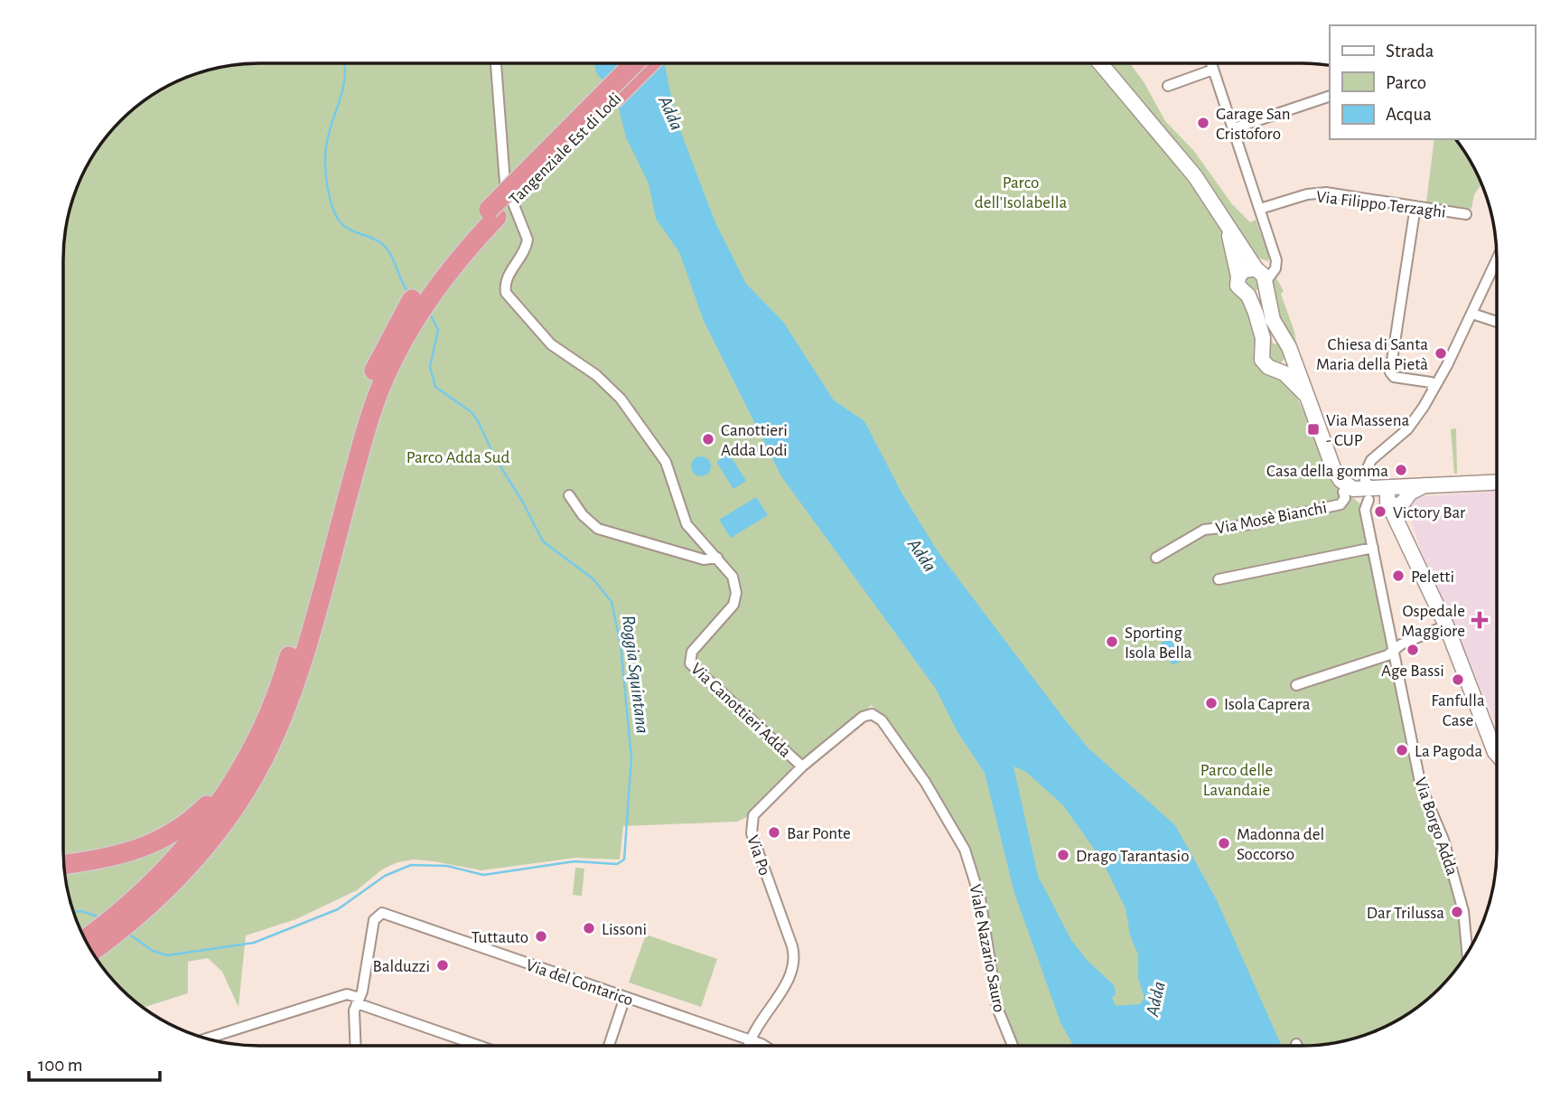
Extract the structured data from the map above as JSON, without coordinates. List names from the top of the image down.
{
  "streets": {
    "highway": ["Tangenziale Est di Lodi"],
    "street": [
      "Via Filippo Terzaghi",
      "Via Mosè Bianchi",
      "Via Canottieri Adda",
      "Via Borgo Adda",
      "Via Po",
      "Viale Nazario Sauro",
      "Via del Contarico"
    ]
  },
  "crossings": [
    ["Via Canottieri Adda", "Via Po"],
    ["Via Po", "Viale Nazario Sauro"],
    ["Via Po", "Via del Contarico"]
  ],
  "water": ["Adda", "Roggia Squintana"],
  "parks": ["Parco dell'Isolabella", "Parco Adda Sud", "Parco delle Lavandaie"],
  "places": {
    "other": [
      "Garage San Cristoforo",
      "Chiesa di Santa Maria della Pietà",
      "Canottieri Adda Lodi",
      "Casa della gomma",
      "Victory Bar",
      "Peletti",
      "Sporting Isola Bella",
      "Age Bassi",
      "Fanfulla Case",
      "Isola Caprera",
      "La Pagoda",
      "Bar Ponte",
      "Madonna del Soccorso",
      "Drago Tarantasio",
      "Dar Trilussa",
      "Lissoni",
      "Tuttauto",
      "Balduzzi"
    ],
    "transit": ["Via Massena - CUP"],
    "health": ["Ospedale Maggiore"]
  },
  "legend": ["Strada", "Parco", "Acqua"],
  "scale_bar": "100 m"
}
